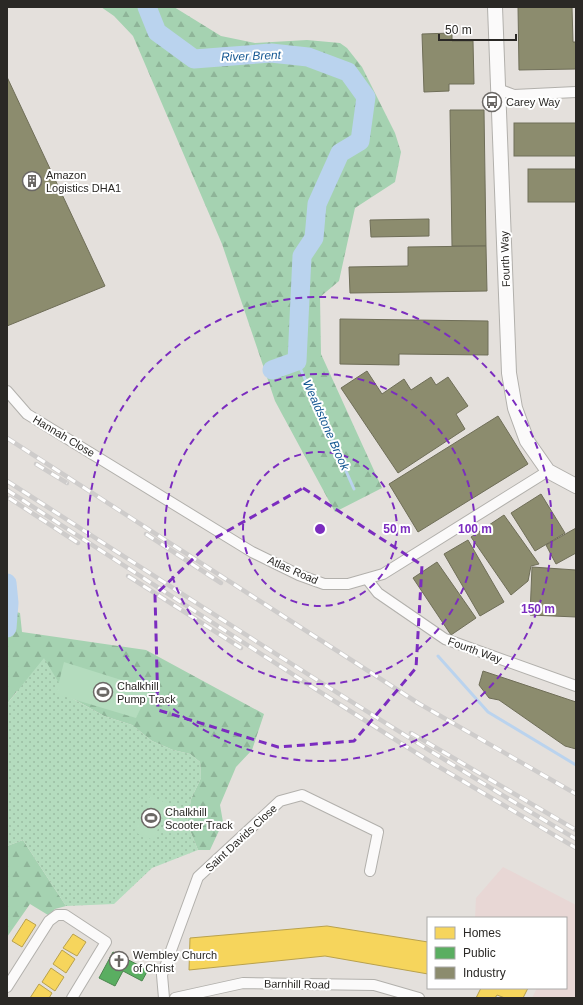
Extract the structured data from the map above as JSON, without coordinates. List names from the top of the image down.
{
  "streets": {
    "main road": ["Fourth Way"],
    "street": [
      "Hannah Close",
      "Atlas Road",
      "Saint Davids Close",
      "Barnhill Road"
    ]
  },
  "crossings": [
    ["Fourth Way", "Atlas Road"],
    ["Hannah Close", "Atlas Road"]
  ],
  "water": ["River Brent", "Wealdstone Brook"],
  "places": {
    "bus stop": ["Carey Way"],
    "building": ["Amazon Logistics DHA1"],
    "sports": ["Chalkhill Pump Track", "Chalkhill Scooter Track"],
    "church": ["Wembley Church of Christ"]
  },
  "legend": ["Homes", "Public", "Industry"],
  "scale_bar": "50 m",
  "rings": ["50 m", "100 m", "150 m"]
}
